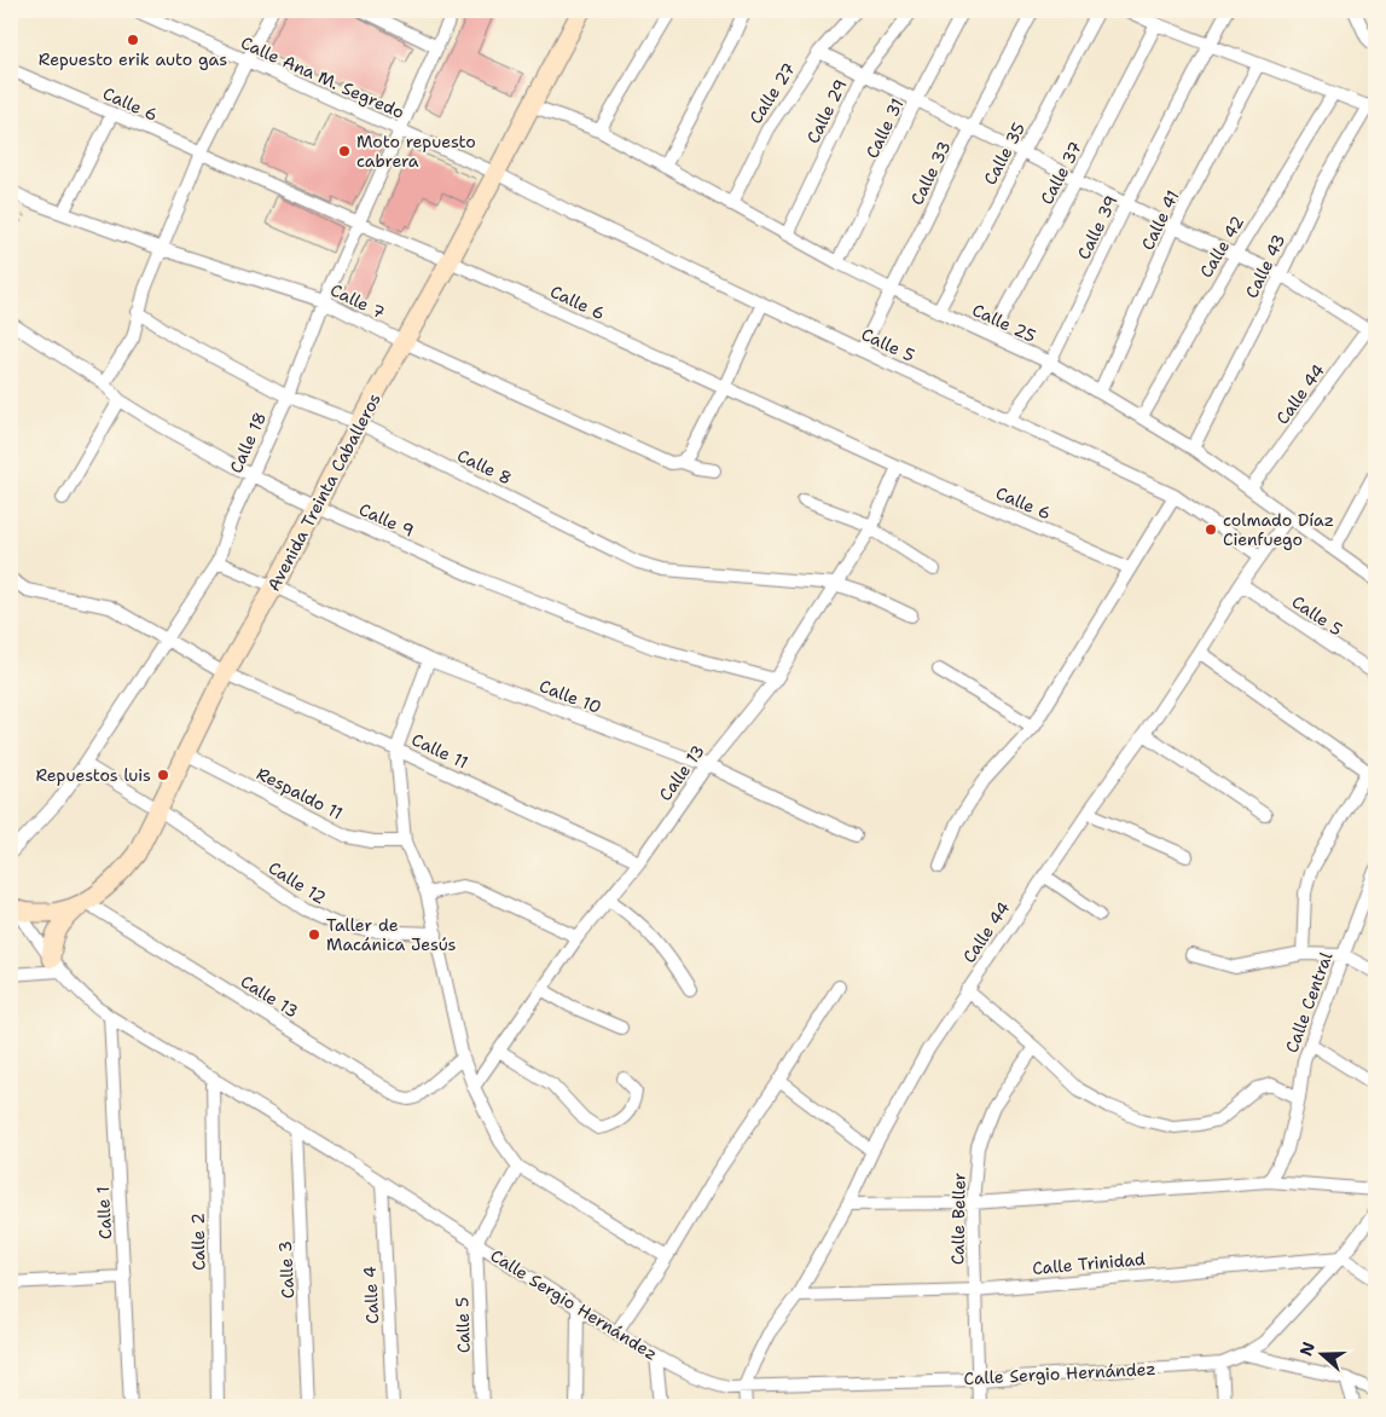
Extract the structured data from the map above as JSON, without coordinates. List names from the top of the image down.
{
  "streets": {
    "street": [
      "Calle Ana M. Segredo",
      "Calle 27",
      "Calle 6",
      "Calle 29",
      "Calle 31",
      "Calle 35",
      "Calle 33",
      "Calle 37",
      "Calle 41",
      "Calle 39",
      "Calle 42",
      "Calle 43",
      "Calle 7",
      "Calle 25",
      "Calle 5",
      "Calle 44",
      "Calle 18",
      "Calle 8",
      "Avenida Treinta Caballeros",
      "Calle 9",
      "Calle 10",
      "Calle 11",
      "Calle 13",
      "Respaldo 11",
      "Calle 12",
      "Calle Central",
      "Calle 1",
      "Calle Beller",
      "Calle 2",
      "Calle Trinidad",
      "Calle 3",
      "Calle 4",
      "Calle Sergio Hernández"
    ]
  },
  "crossings": [
    ["Calle Ana M. Segredo", "Calle 5"],
    ["Calle Ana M. Segredo", "Calle 18"],
    ["Calle Ana M. Segredo", "Avenida Treinta Caballeros"],
    ["Calle 27", "Calle 25"],
    ["Calle 6", "Calle 18"],
    ["Calle 6", "Avenida Treinta Caballeros"],
    ["Calle 6", "Calle 13"],
    ["Calle 29", "Calle 25"],
    ["Calle 31", "Calle 25"],
    ["Calle 35", "Calle 25"],
    ["Calle 33", "Calle 25"],
    ["Calle 33", "Calle 5"],
    ["Calle 37", "Calle 25"],
    ["Calle 41", "Calle 25"],
    ["Calle 39", "Calle 25"],
    ["Calle 39", "Calle 5"],
    ["Calle 42", "Calle 25"],
    ["Calle 43", "Calle 25"],
    ["Calle 7", "Calle 18"],
    ["Calle 7", "Avenida Treinta Caballeros"],
    ["Calle 25", "Calle 44"],
    ["Calle 25", "Avenida Treinta Caballeros"],
    ["Calle 5", "Calle 44"],
    ["Calle 5", "Avenida Treinta Caballeros"],
    ["Calle 5", "Calle Sergio Hernández"],
    ["Calle 44", "Calle Trinidad"],
    ["Calle 44", "Calle Sergio Hernández"],
    ["Calle 18", "Calle 8"],
    ["Calle 18", "Calle 9"],
    ["Calle 18", "Calle 10"],
    ["Calle 18", "Calle 11"],
    ["Calle 18", "Calle 12"],
    ["Calle 8", "Avenida Treinta Caballeros"],
    ["Calle 8", "Calle 13"],
    ["Avenida Treinta Caballeros", "Calle 9"],
    ["Avenida Treinta Caballeros", "Calle 10"],
    ["Avenida Treinta Caballeros", "Calle 11"],
    ["Avenida Treinta Caballeros", "Calle 13"],
    ["Avenida Treinta Caballeros", "Respaldo 11"],
    ["Avenida Treinta Caballeros", "Calle 12"],
    ["Avenida Treinta Caballeros", "Calle Sergio Hernández"],
    ["Calle 9", "Calle 13"],
    ["Calle 10", "Calle 13"],
    ["Calle 11", "Calle 13"],
    ["Calle 1", "Calle Sergio Hernández"],
    ["Calle Beller", "Calle Trinidad"],
    ["Calle Beller", "Calle Sergio Hernández"],
    ["Calle 2", "Calle Sergio Hernández"],
    ["Calle Trinidad", "Calle Sergio Hernández"],
    ["Calle 3", "Calle Sergio Hernández"],
    ["Calle 4", "Calle Sergio Hernández"]
  ],
  "places": [
    "Repuesto erik auto gas",
    "Moto repuesto cabrera",
    "colmado Díaz Cienfuego",
    "Repuestos luis",
    "Taller de Macánica Jesús"
  ],
  "north": "left"
}
